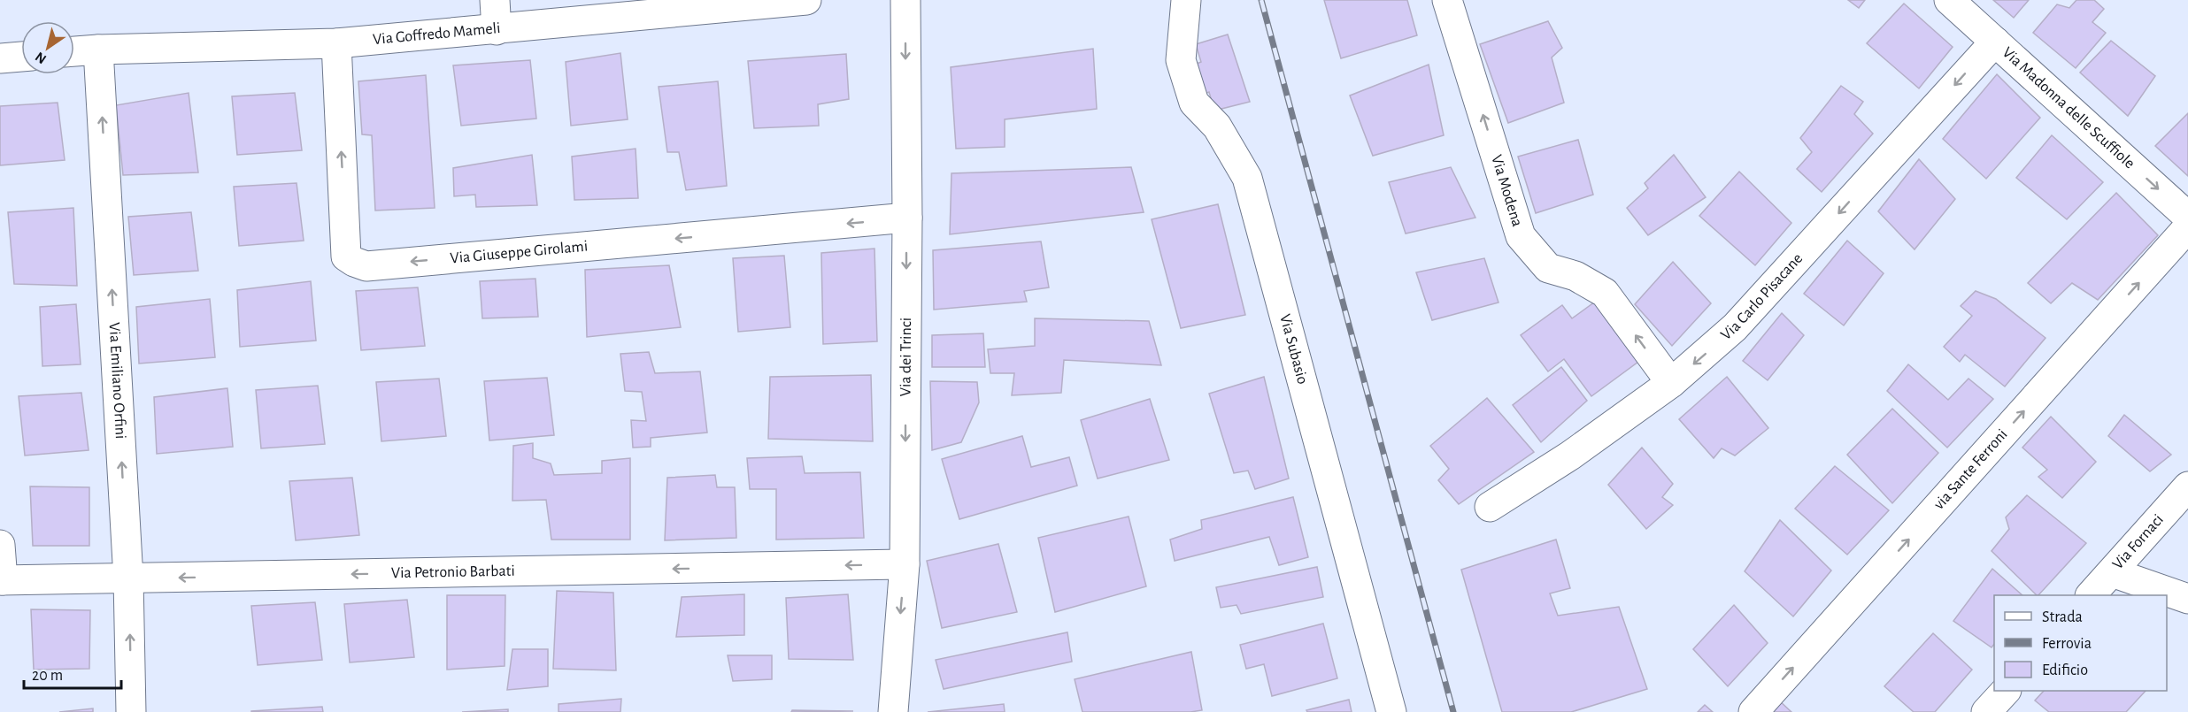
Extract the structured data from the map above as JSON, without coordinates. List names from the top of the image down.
{
  "streets": {
    "street": [
      "Via Goffredo Mameli",
      "Via Madonna delle Scuffiole",
      "Via Modena",
      "Via Giuseppe Girolami",
      "Via Carlo Pisacane",
      "Via Subasio",
      "Via dei Trinci",
      "Via Emiliano Orfini",
      "via Sante Ferroni",
      "Via Fornaci",
      "Via Petronio Barbati"
    ]
  },
  "crossings": [
    ["Via Goffredo Mameli", "Via Giuseppe Girolami"],
    ["Via Goffredo Mameli", "Via Emiliano Orfini"],
    ["Via Madonna delle Scuffiole", "Via Carlo Pisacane"],
    ["Via Modena", "Via Carlo Pisacane"],
    ["Via Giuseppe Girolami", "Via dei Trinci"],
    ["Via dei Trinci", "Via Petronio Barbati"],
    ["Via Emiliano Orfini", "Via Petronio Barbati"]
  ],
  "one_way": [
    "Via Madonna delle Scuffiole",
    "Via Modena",
    "Via Carlo Pisacane",
    "Via dei Trinci",
    "Via Emiliano Orfini",
    "via Sante Ferroni",
    "Via Petronio Barbati"
  ],
  "legend": ["Strada", "Ferrovia", "Edificio"],
  "scale_bar": "20 m",
  "north": "bottom left"
}
